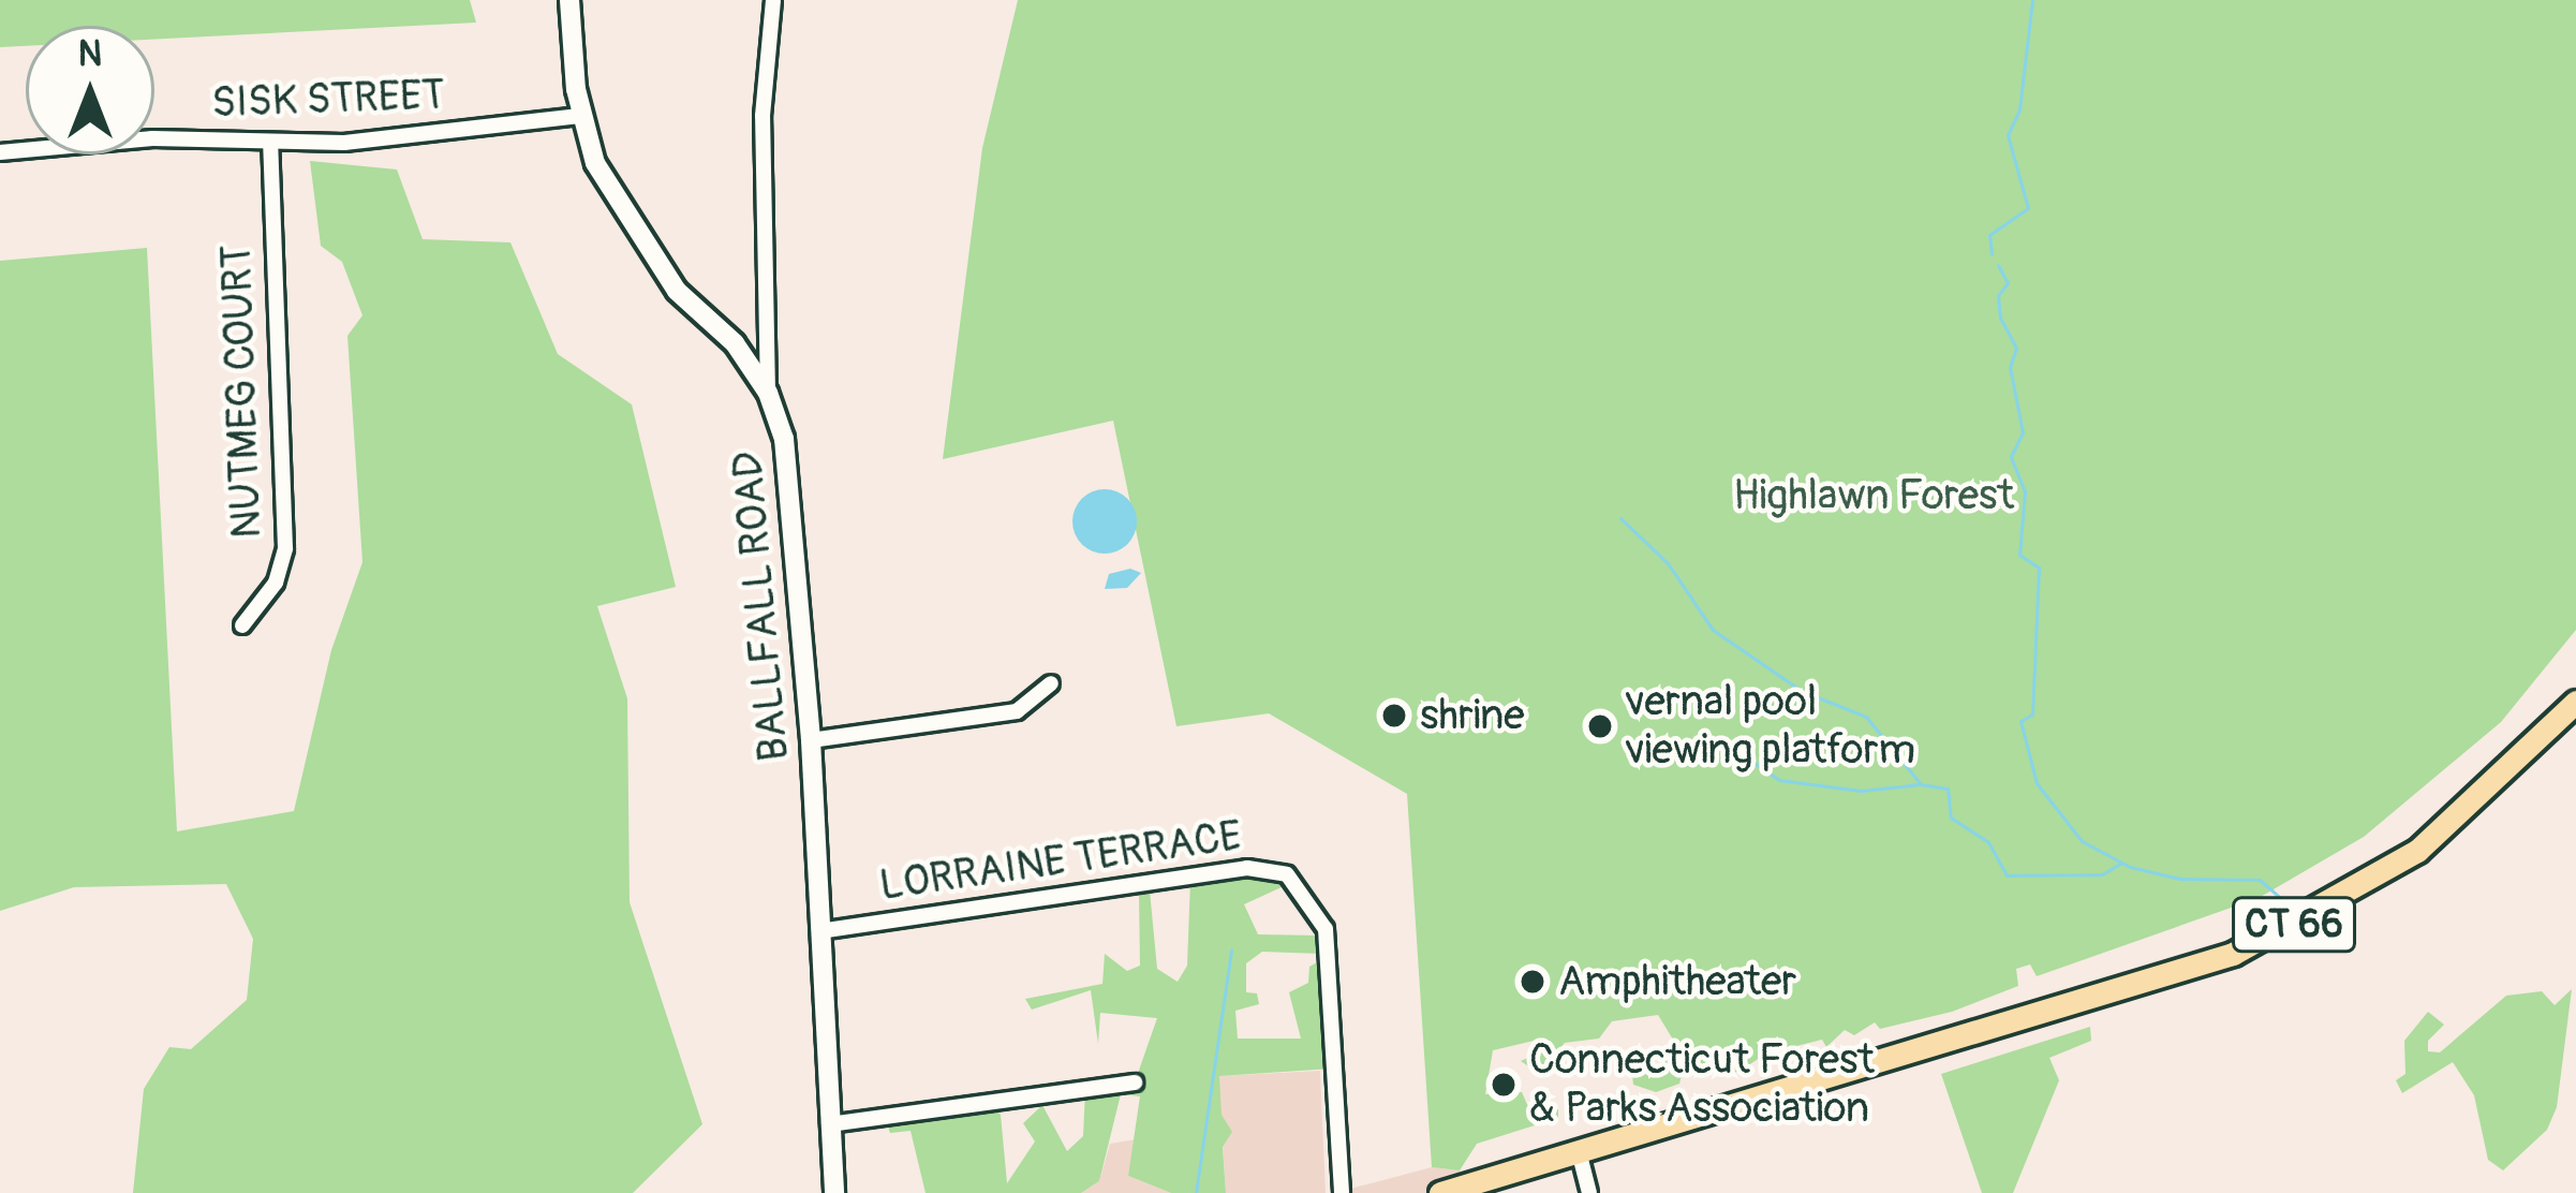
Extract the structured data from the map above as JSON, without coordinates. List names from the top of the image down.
{
  "streets": {
    "highway": ["CT 66"],
    "main road": ["BALLFALL ROAD"],
    "street": ["SISK STREET", "NUTMEG COURT", "LORRAINE TERRACE"]
  },
  "crossings": [
    ["SISK STREET", "NUTMEG COURT"],
    ["SISK STREET", "BALLFALL ROAD"],
    ["BALLFALL ROAD", "LORRAINE TERRACE"]
  ],
  "parks": ["Highlawn Forest"],
  "places": [
    "shrine",
    "vernal pool viewing platform",
    "Amphitheater",
    "Connecticut Forest & Parks Association"
  ],
  "north": "top"
}
